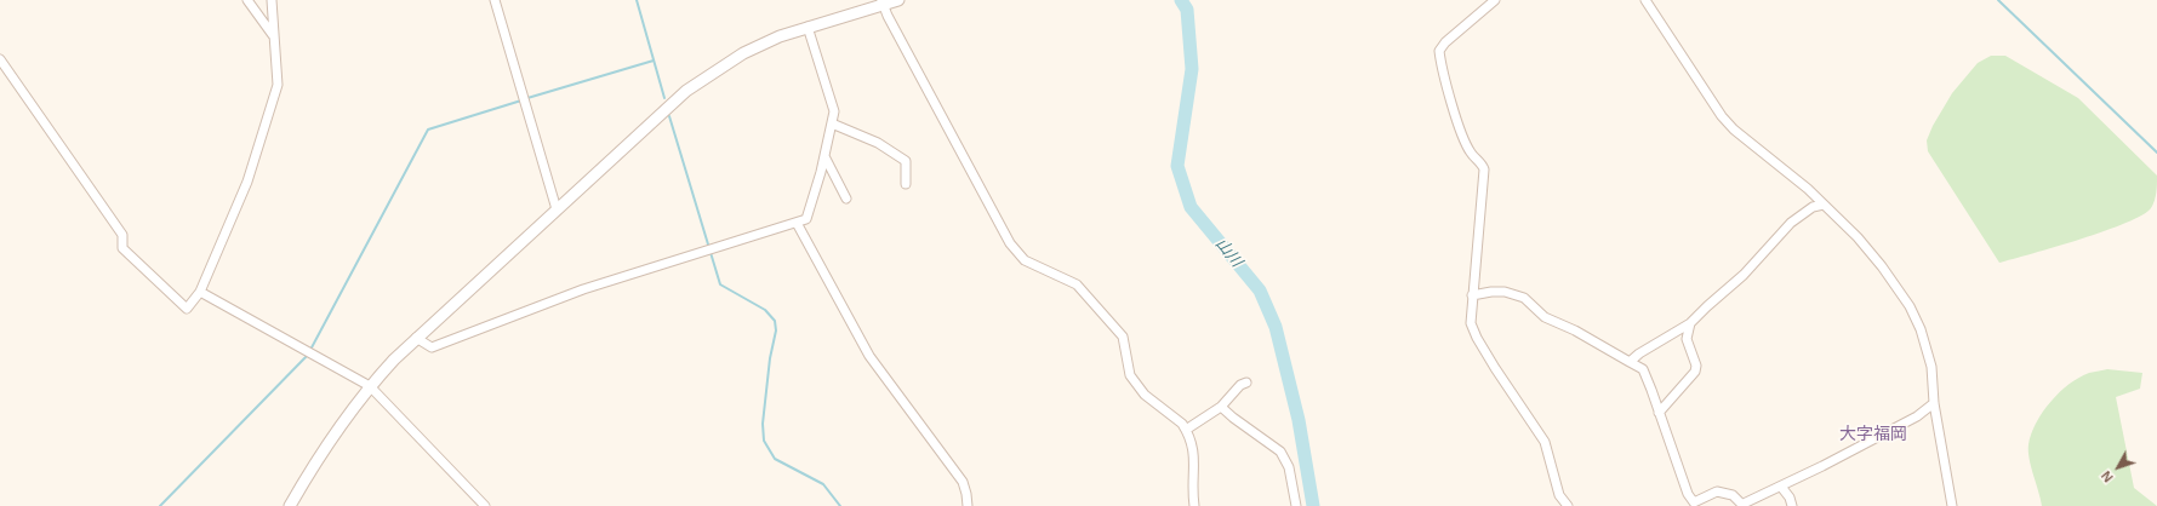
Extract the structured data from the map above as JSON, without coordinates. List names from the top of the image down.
{
  "districts": ["大字福岡"],
  "water": ["山川"],
  "north": "bottom left"
}
